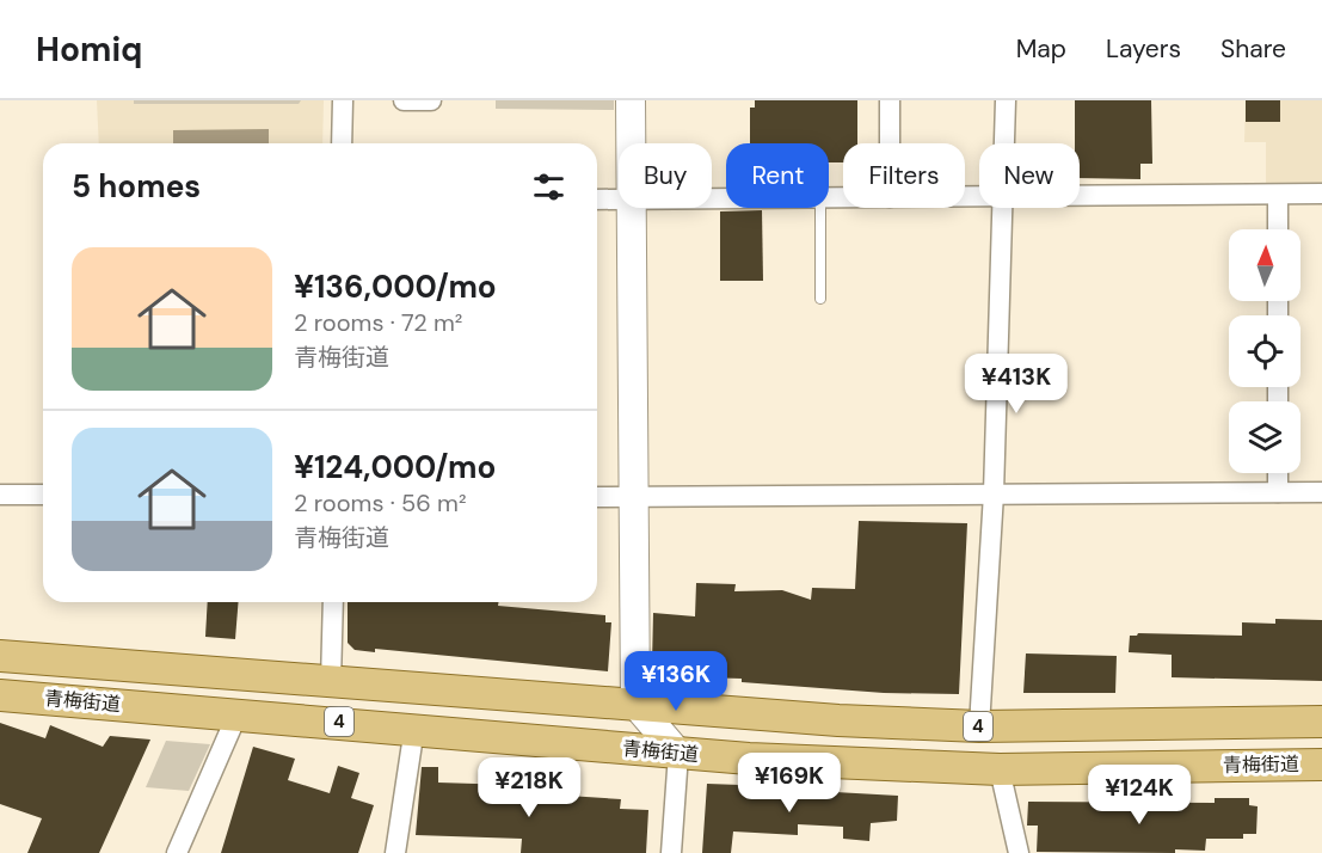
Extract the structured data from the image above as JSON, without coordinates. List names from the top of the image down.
{
  "streets": {
    "main road": ["青梅街道", "4"]
  },
  "north": "top",
  "page": {
    "header": "Homiq",
    "nav": ["Map", "Layers", "Share"],
    "chip": [
      "Buy",
      "Rent",
      "Filters",
      "New"
    ],
    "heading": "5 homes",
    "list": [
      {
        "name": "¥136,000/mo",
        "note": "2 rooms · 72 m² · 青梅街道"
      },
      {
        "name": "¥124,000/mo",
        "note": "2 rooms · 56 m² · 青梅街道"
      }
    ],
    "price": [
      "¥413K",
      "¥136K",
      "¥169K",
      "¥218K",
      "¥124K"
    ]
  }
}
